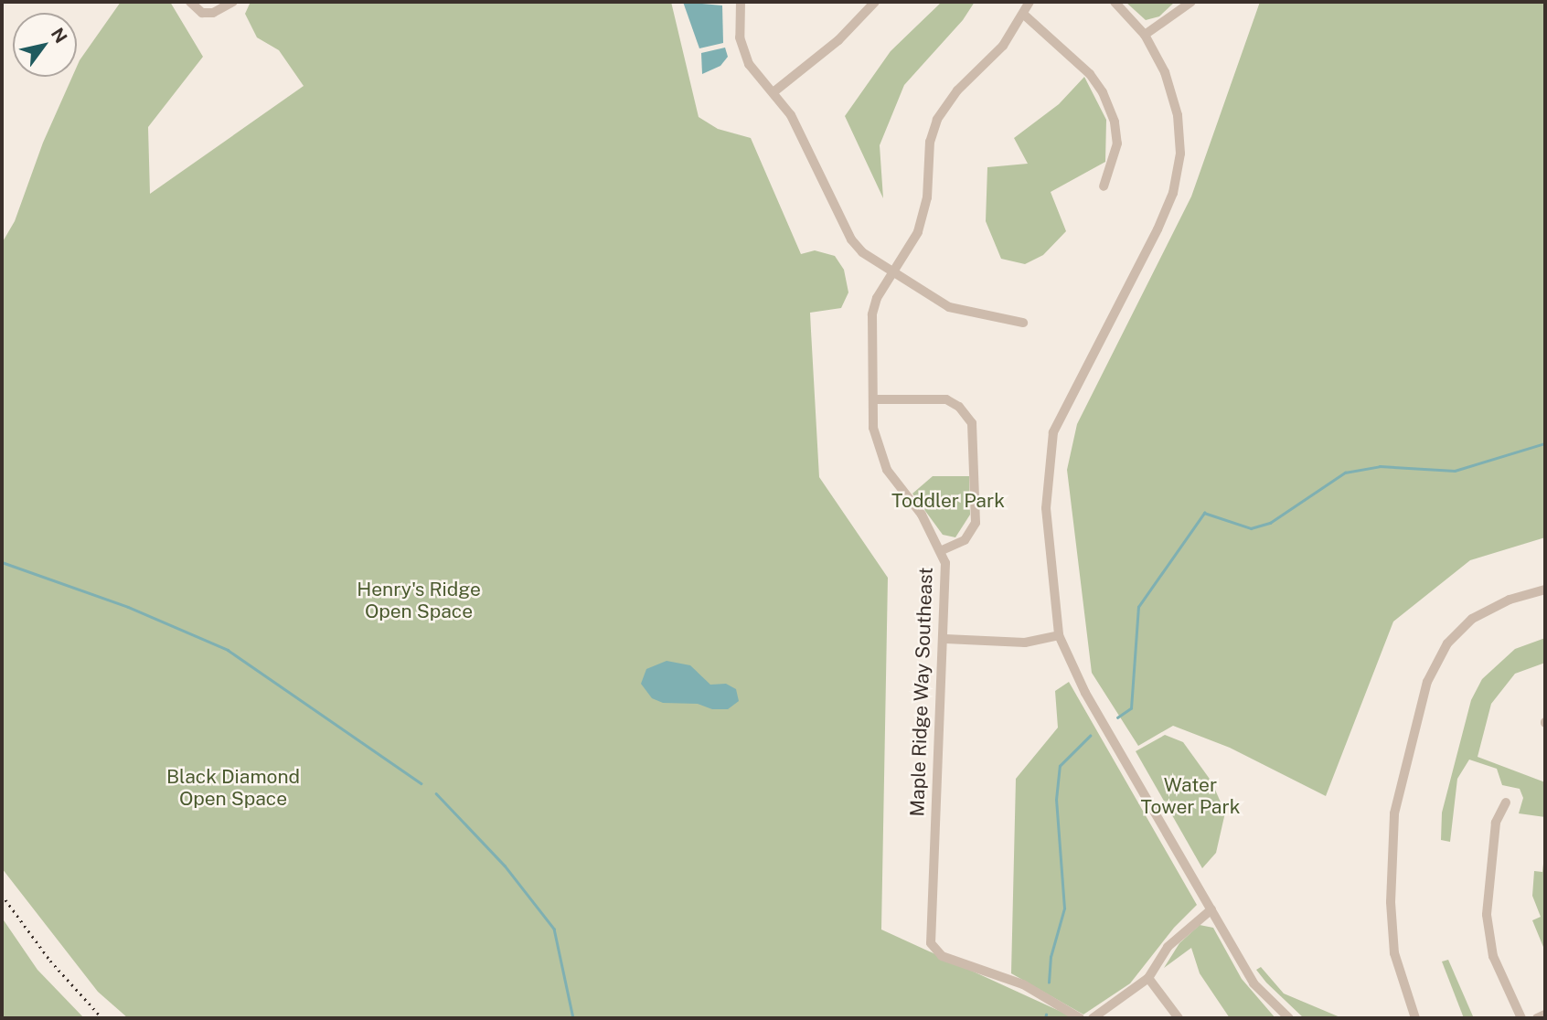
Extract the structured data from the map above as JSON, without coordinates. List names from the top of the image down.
{
  "streets": {
    "street": ["Maple Ridge Way Southeast"]
  },
  "parks": [
    "Toddler Park",
    "Henry's Ridge Open Space",
    "Black Diamond Open Space",
    "Water Tower Park"
  ],
  "north": "top right"
}
